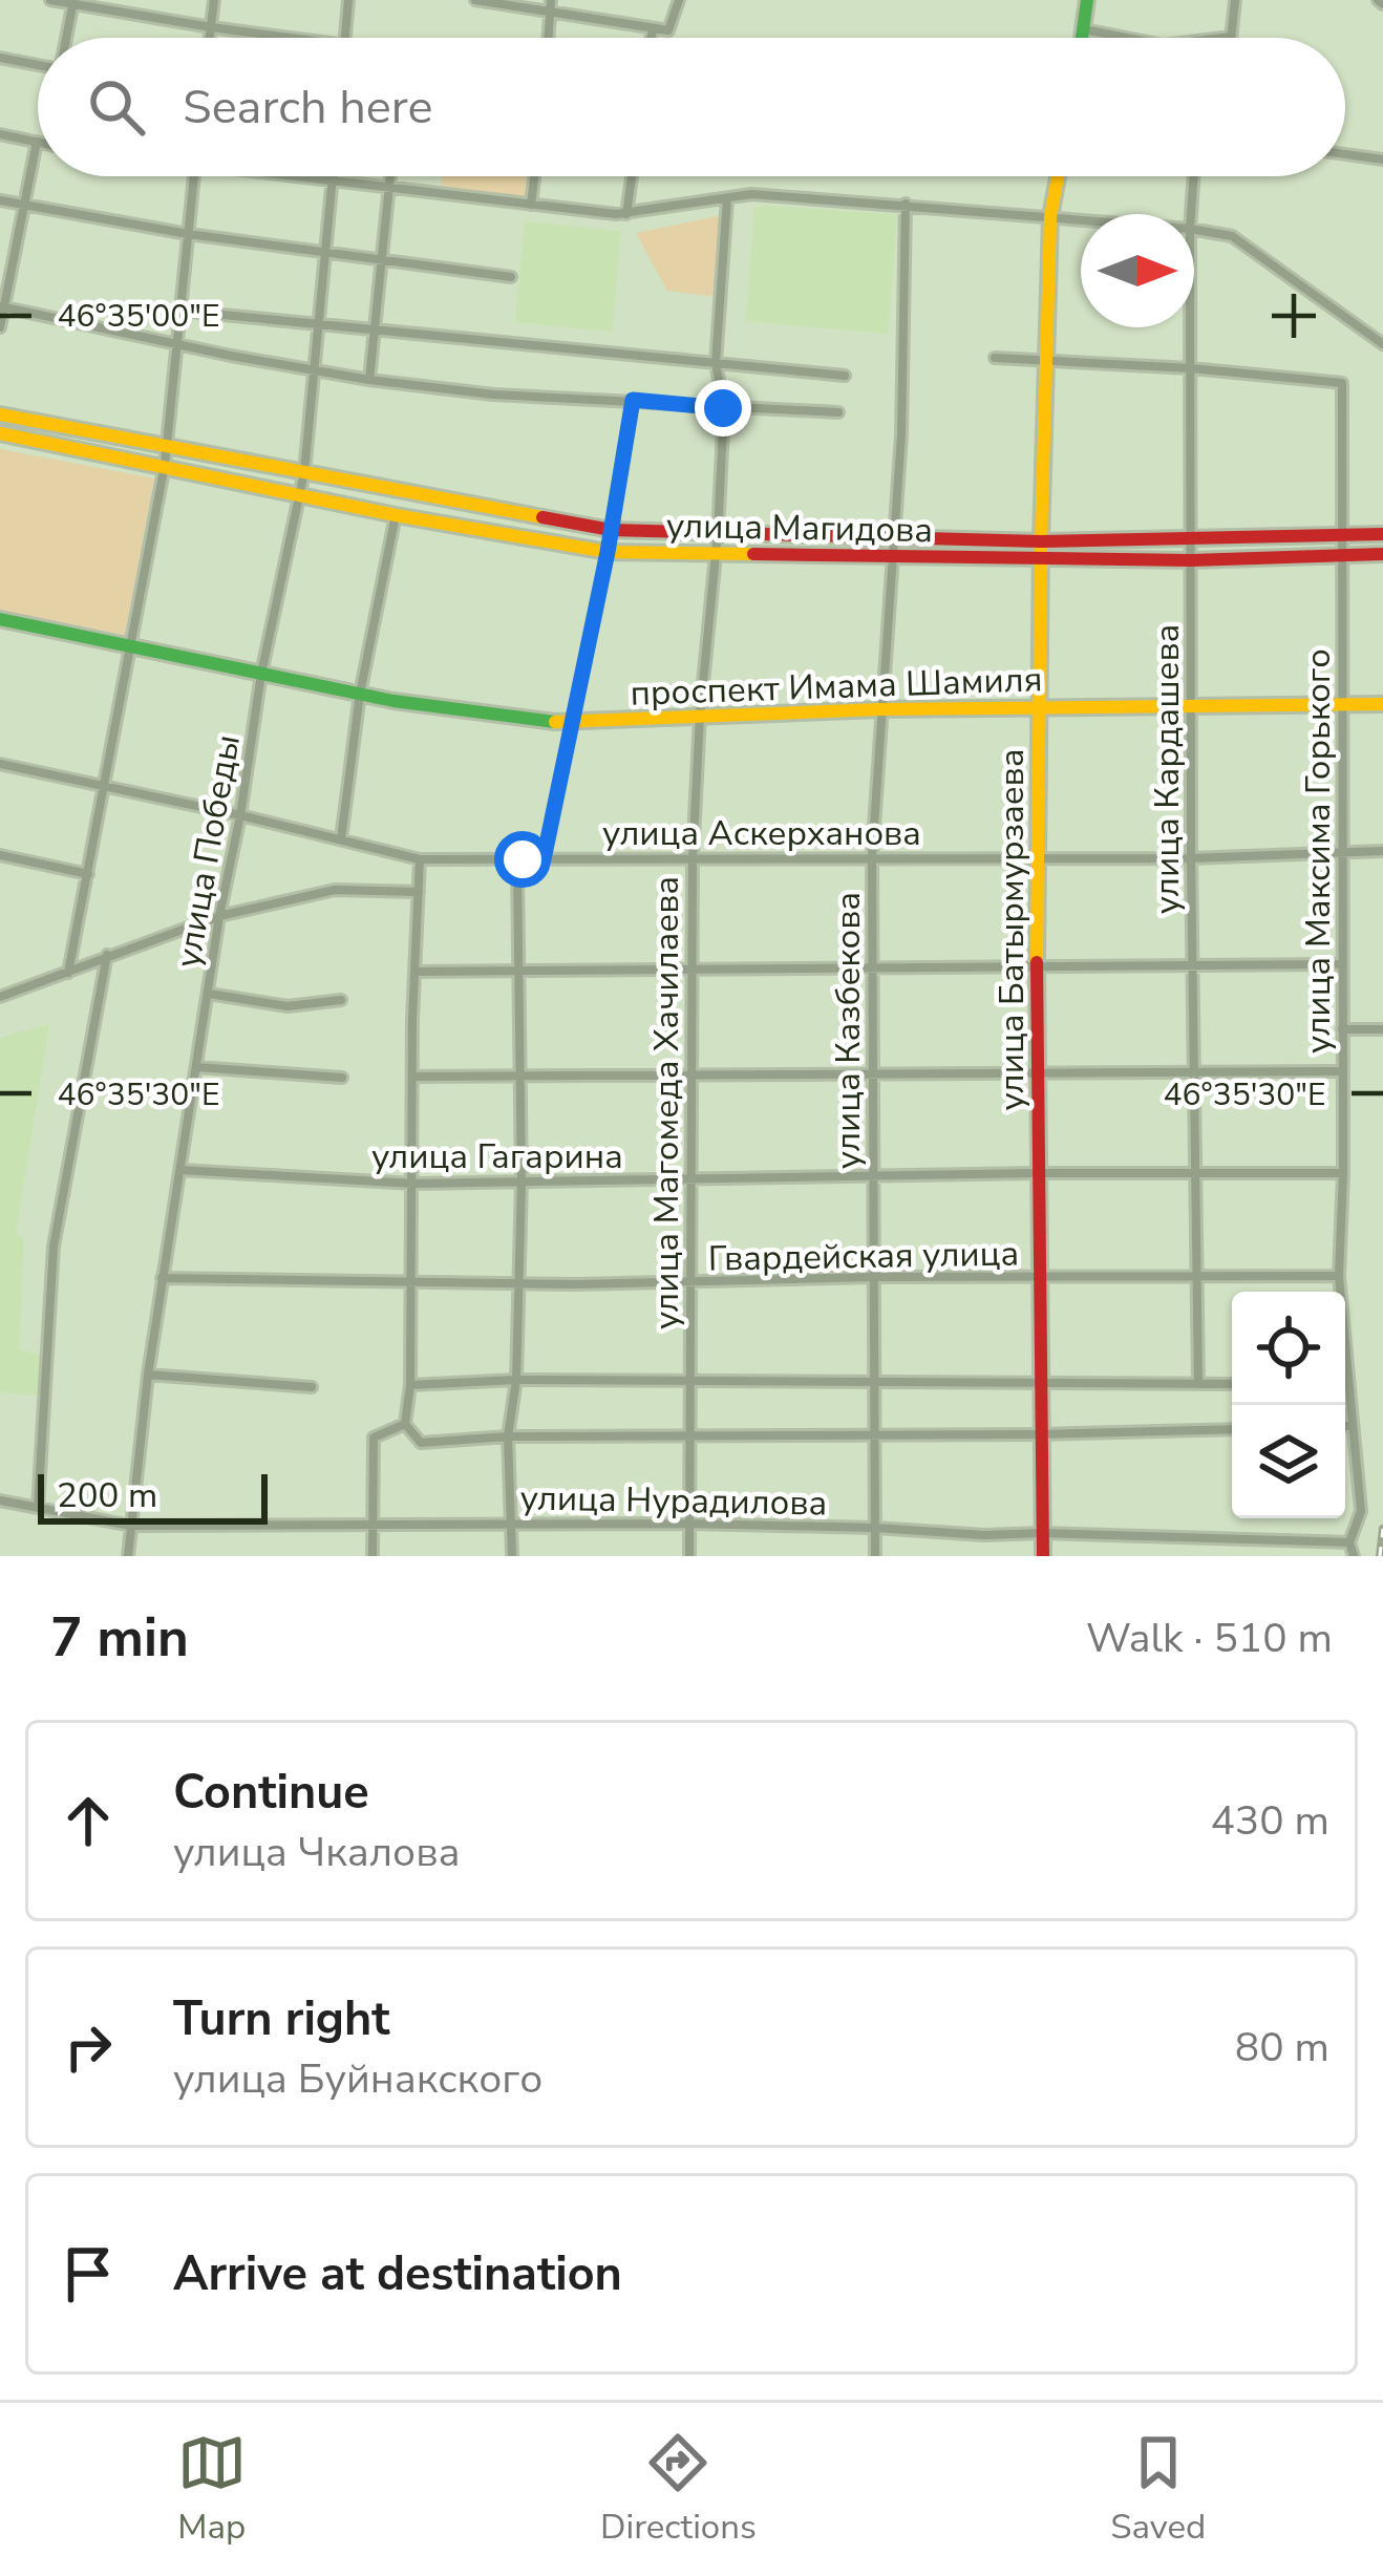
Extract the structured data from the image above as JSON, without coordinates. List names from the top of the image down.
{
  "streets": {
    "main road": ["улица Магидова", "проспект Имама Шамиля", "улица Батырмурзаева"],
    "street": [
      "улица Кардашева",
      "улица Аскерханова",
      "улица Победы",
      "улица Максима Горького",
      "улица Казбекова",
      "улица Магомеда Хачилаева",
      "улица Гагарина",
      "Гвардейская улица",
      "улица Нурадилова"
    ]
  },
  "crossings": [
    ["улица Магидова", "улица Кардашева"],
    ["улица Магидова", "улица Победы"],
    ["улица Магидова", "улица Максима Горького"],
    ["улица Магидова", "улица Батырмурзаева"],
    ["улица Магидова", "улица Казбекова"],
    ["улица Магидова", "улица Магомеда Хачилаева"],
    ["проспект Имама Шамиля", "улица Кардашева"],
    ["проспект Имама Шамиля", "улица Победы"],
    ["проспект Имама Шамиля", "улица Максима Горького"],
    ["проспект Имама Шамиля", "улица Батырмурзаева"],
    ["проспект Имама Шамиля", "улица Казбекова"],
    ["проспект Имама Шамиля", "улица Магомеда Хачилаева"],
    ["улица Кардашева", "улица Аскерханова"],
    ["улица Кардашева", "улица Максима Горького"],
    ["улица Кардашева", "улица Гагарина"],
    ["улица Кардашева", "Гвардейская улица"],
    ["улица Аскерханова", "улица Победы"],
    ["улица Аскерханова", "улица Максима Горького"],
    ["улица Аскерханова", "улица Батырмурзаева"],
    ["улица Аскерханова", "улица Казбекова"],
    ["улица Аскерханова", "улица Магомеда Хачилаева"],
    ["улица Победы", "улица Гагарина"],
    ["улица Победы", "Гвардейская улица"],
    ["улица Победы", "улица Нурадилова"],
    ["улица Максима Горького", "улица Гагарина"],
    ["улица Максима Горького", "Гвардейская улица"],
    ["улица Максима Горького", "улица Нурадилова"],
    ["улица Батырмурзаева", "улица Гагарина"],
    ["улица Батырмурзаева", "Гвардейская улица"],
    ["улица Батырмурзаева", "улица Нурадилова"],
    ["улица Казбекова", "улица Гагарина"],
    ["улица Казбекова", "Гвардейская улица"],
    ["улица Казбекова", "улица Нурадилова"],
    ["улица Магомеда Хачилаева", "улица Гагарина"],
    ["улица Магомеда Хачилаева", "Гвардейская улица"],
    ["улица Магомеда Хачилаева", "улица Нурадилова"]
  ],
  "scale_bar": "200 m",
  "north": "right",
  "page": {
    "search": "Search here",
    "scale": "200 m",
    "heading": ["7 min", "Walk · 510 m"],
    "list": [
      ["Continue", "улица Чкалова", "430 m"],
      ["Turn right", "улица Буйнакского", "80 m"],
      "Arrive at destination"
    ],
    "nav": ["Map", "Directions", "Saved"]
  },
  "coordinates": ["46°35'00\"E", "46°35'30\"E"]
}
